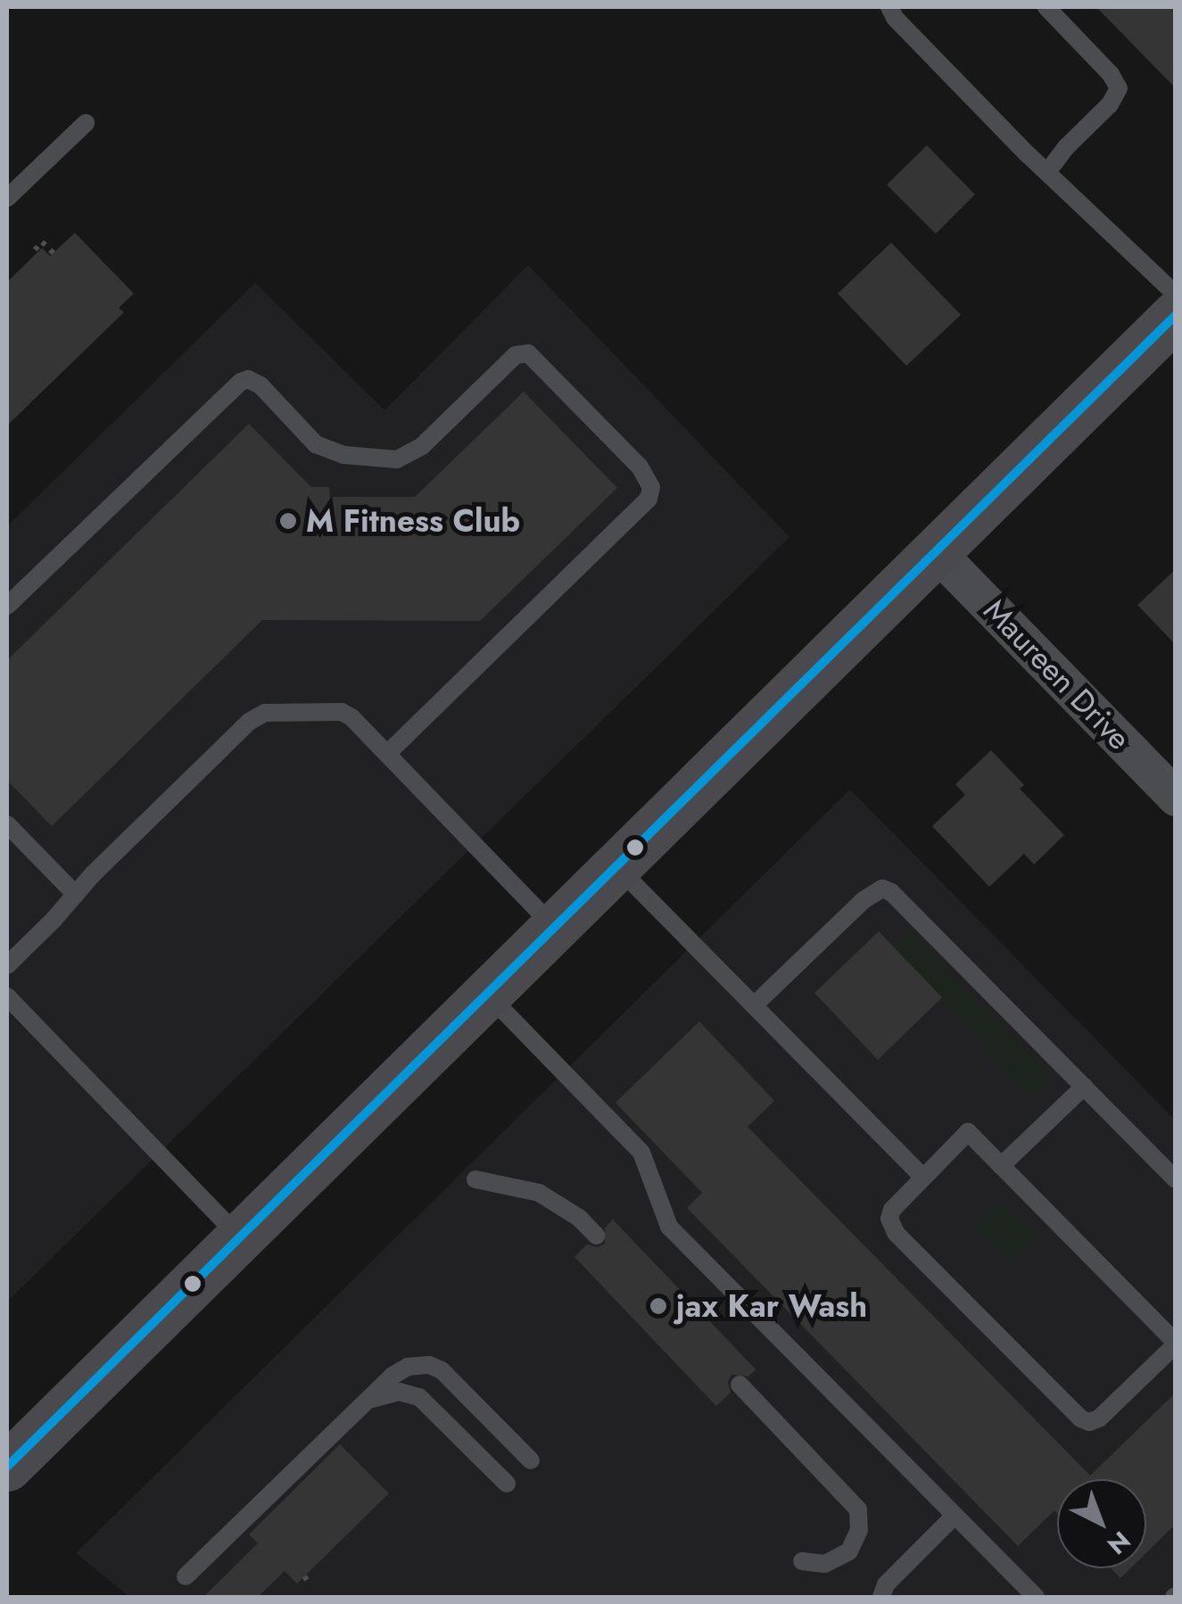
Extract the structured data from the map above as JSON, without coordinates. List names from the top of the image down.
{
  "streets": {
    "street": ["Maureen Drive"]
  },
  "places": ["M Fitness Club", "jax Kar Wash"],
  "north": "bottom right"
}
